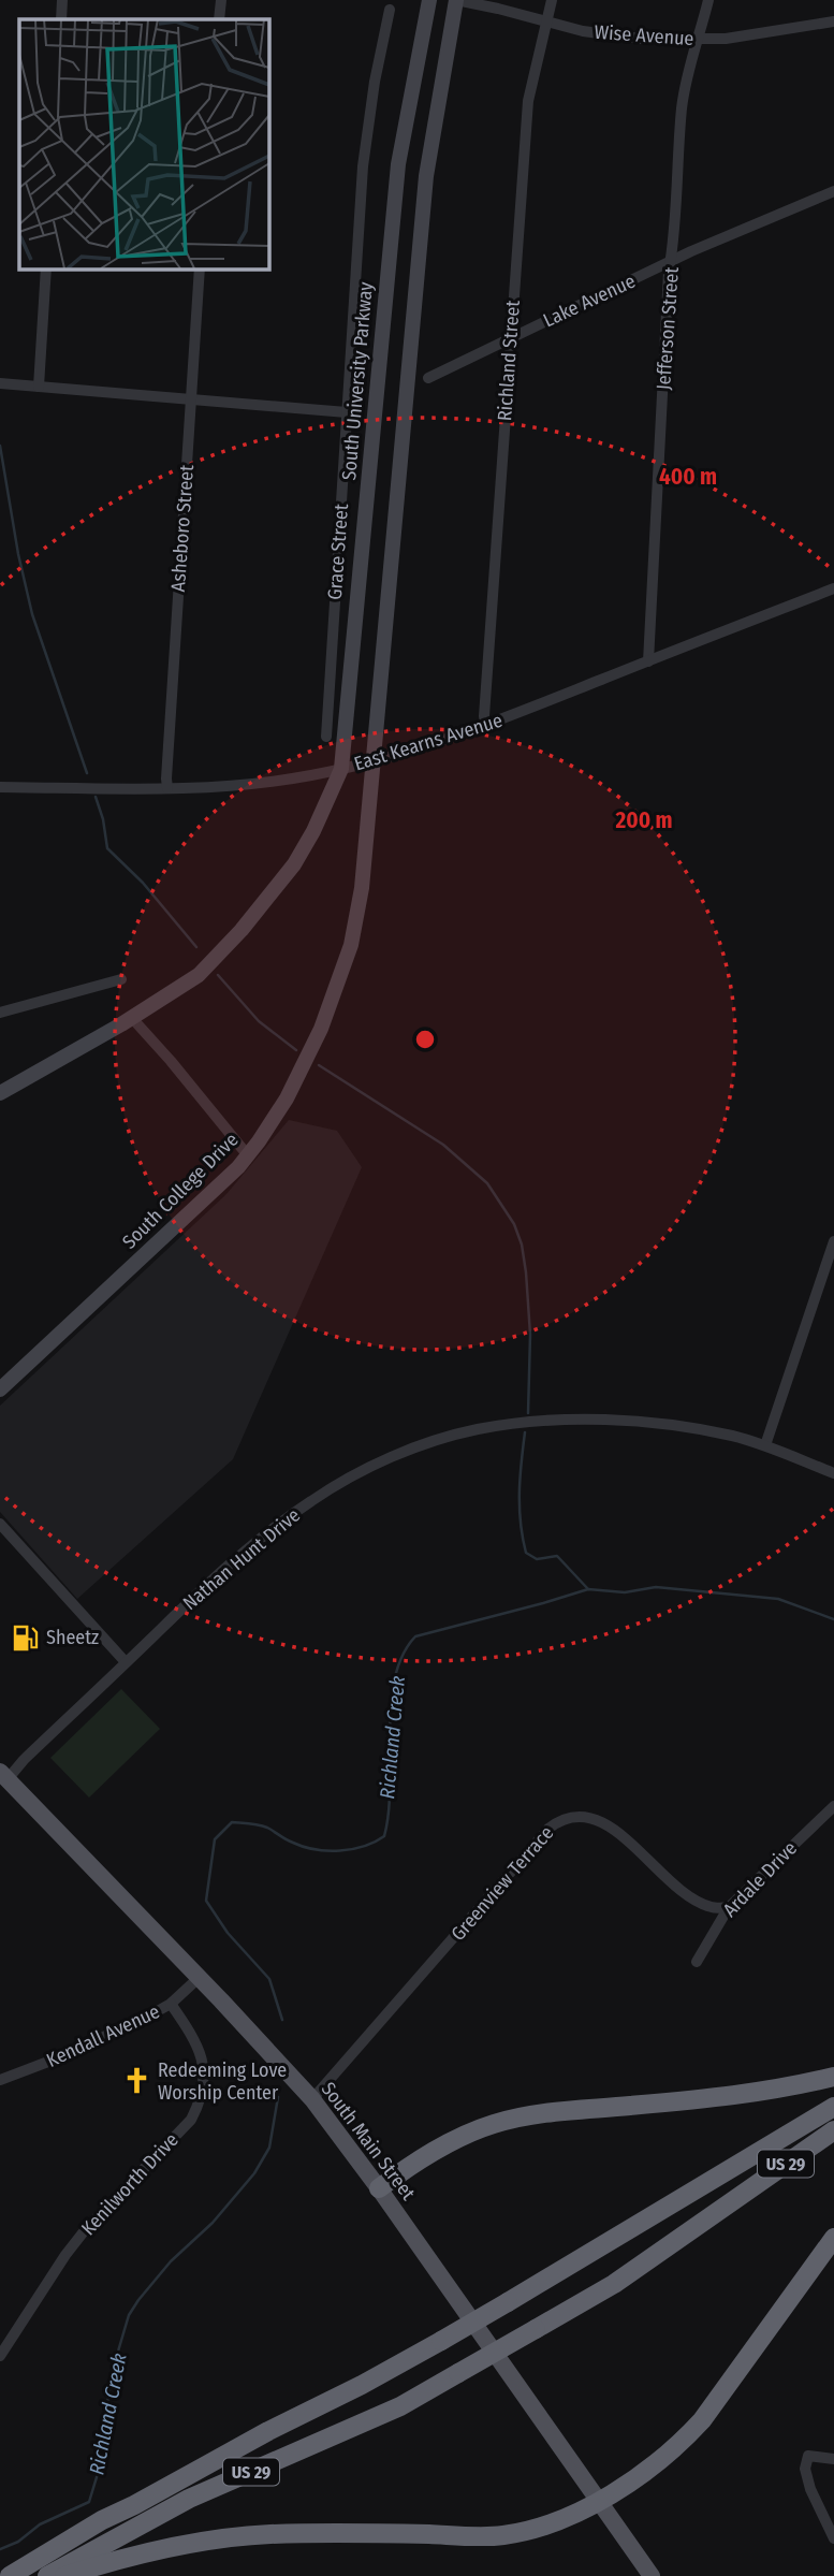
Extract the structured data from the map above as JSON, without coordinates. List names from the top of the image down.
{
  "streets": {
    "highway": ["US 29"],
    "main road": ["South University Parkway", "South College Drive", "South Main Street"],
    "street": [
      "Wise Avenue",
      "Lake Avenue",
      "Jefferson Street",
      "Richland Street",
      "Asheboro Street",
      "Grace Street",
      "East Kearns Avenue",
      "Nathan Hunt Drive",
      "Ardale Drive",
      "Greenview Terrace",
      "Kendall Avenue",
      "Kenilworth Drive"
    ]
  },
  "crossings": [
    ["Wise Avenue", "Jefferson Street"],
    ["Wise Avenue", "Richland Street"],
    ["Lake Avenue", "Jefferson Street"],
    ["Lake Avenue", "Richland Street"],
    ["Jefferson Street", "East Kearns Avenue"],
    ["Richland Street", "East Kearns Avenue"],
    ["South University Parkway", "East Kearns Avenue"],
    ["Asheboro Street", "East Kearns Avenue"],
    ["East Kearns Avenue", "South College Drive"],
    ["Nathan Hunt Drive", "South Main Street"],
    ["Ardale Drive", "Greenview Terrace"],
    ["Greenview Terrace", "South Main Street"],
    ["Kendall Avenue", "South Main Street"],
    ["Kendall Avenue", "Kenilworth Drive"]
  ],
  "water": ["Richland Creek"],
  "places": {
    "fuel station": ["Sheetz"],
    "church": ["Redeeming Love Worship Center"]
  },
  "rings": ["400 m", "200 m"]
}
